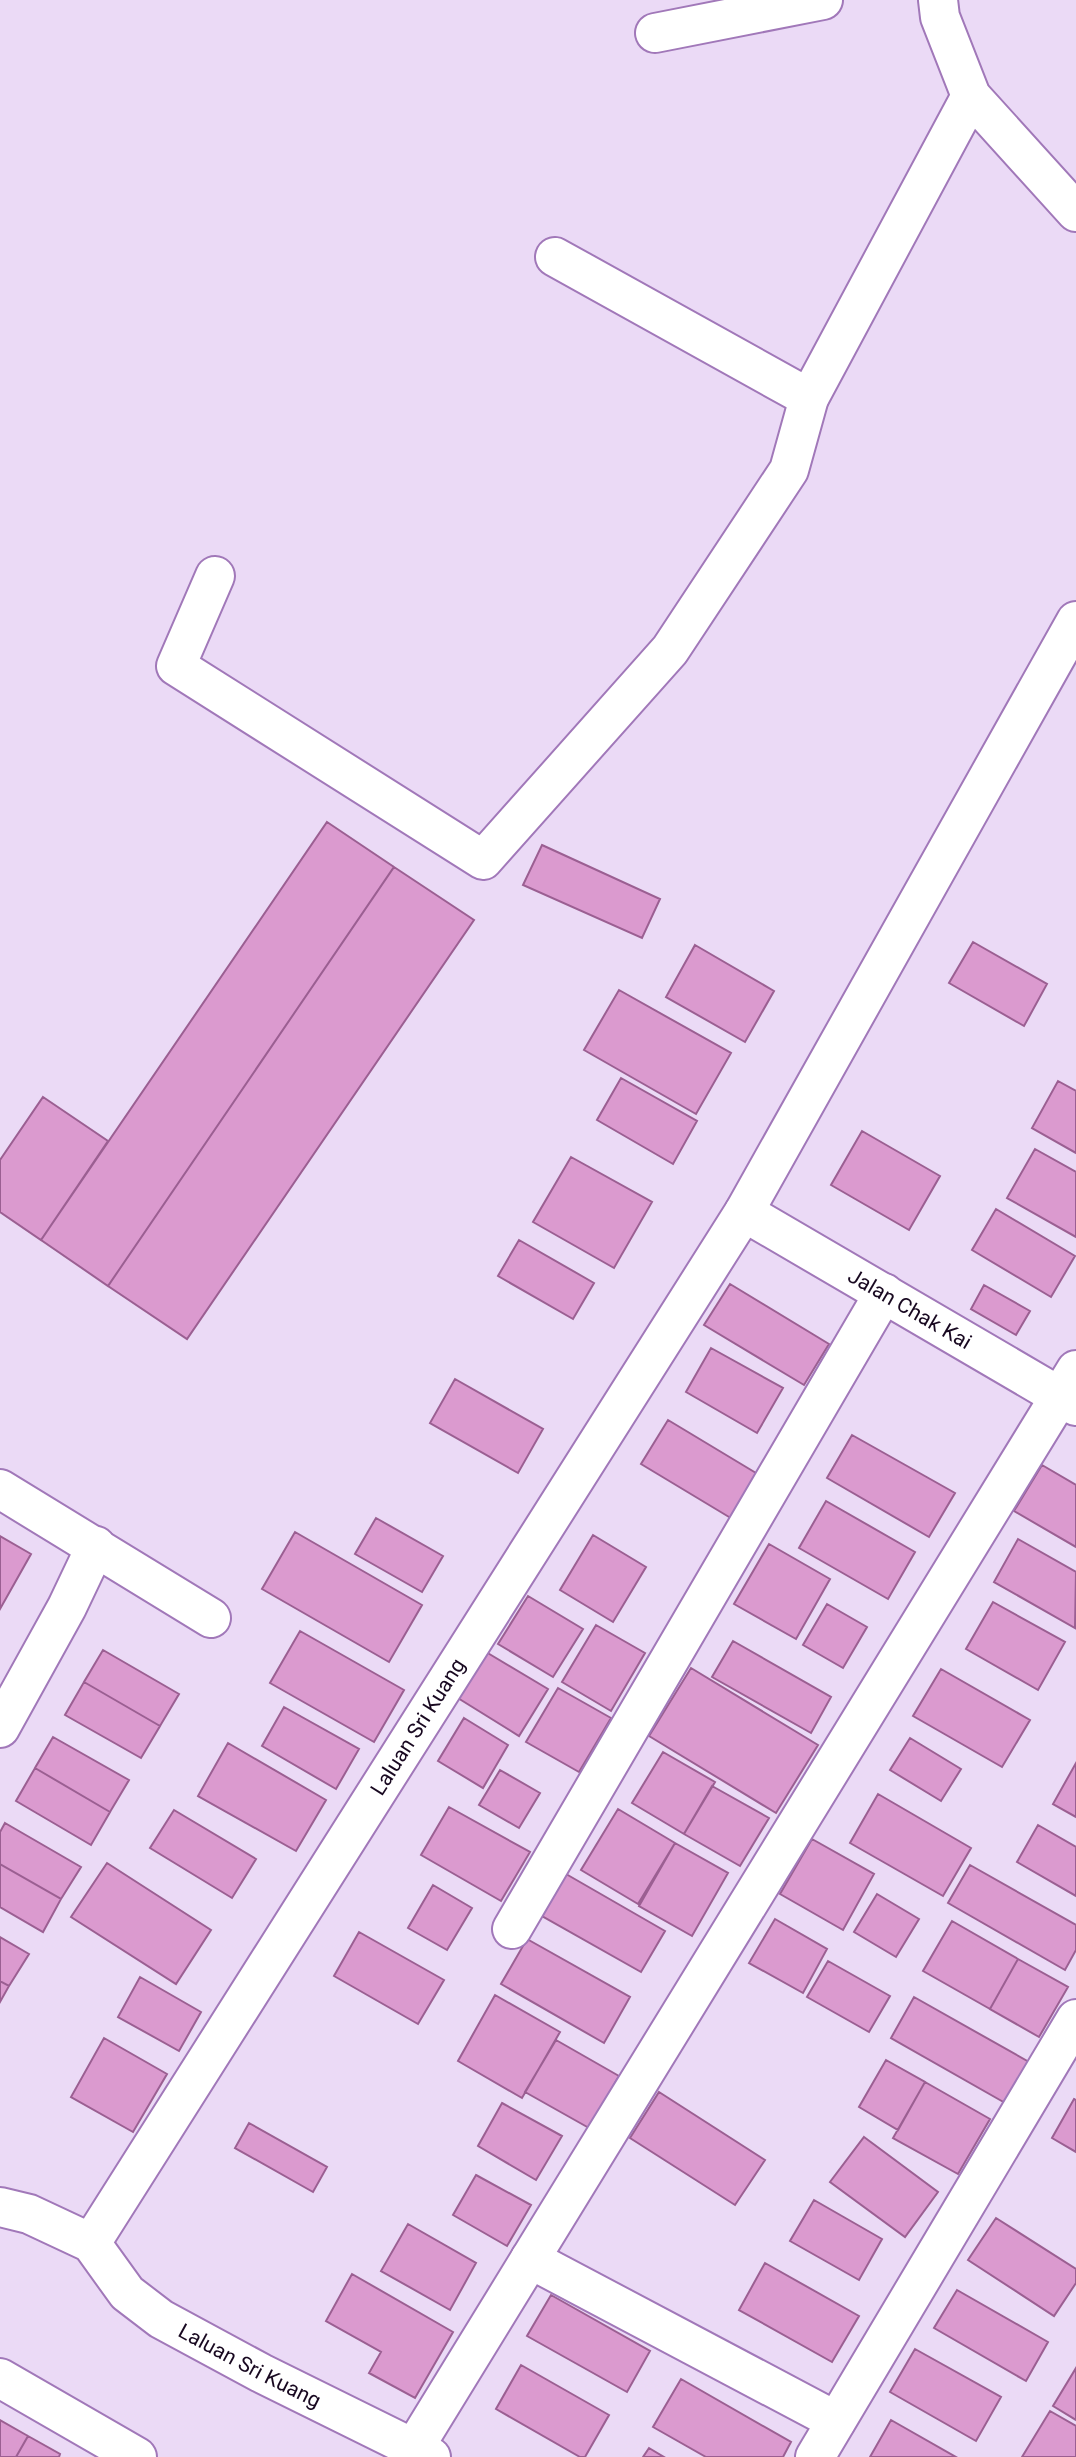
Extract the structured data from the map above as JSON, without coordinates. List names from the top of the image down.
{
  "streets": {
    "street": ["Jalan Chak Kai", "Laluan Sri Kuang"]
  },
  "crossings": [
    ["Jalan Chak Kai", "Laluan Sri Kuang"]
  ]
}
